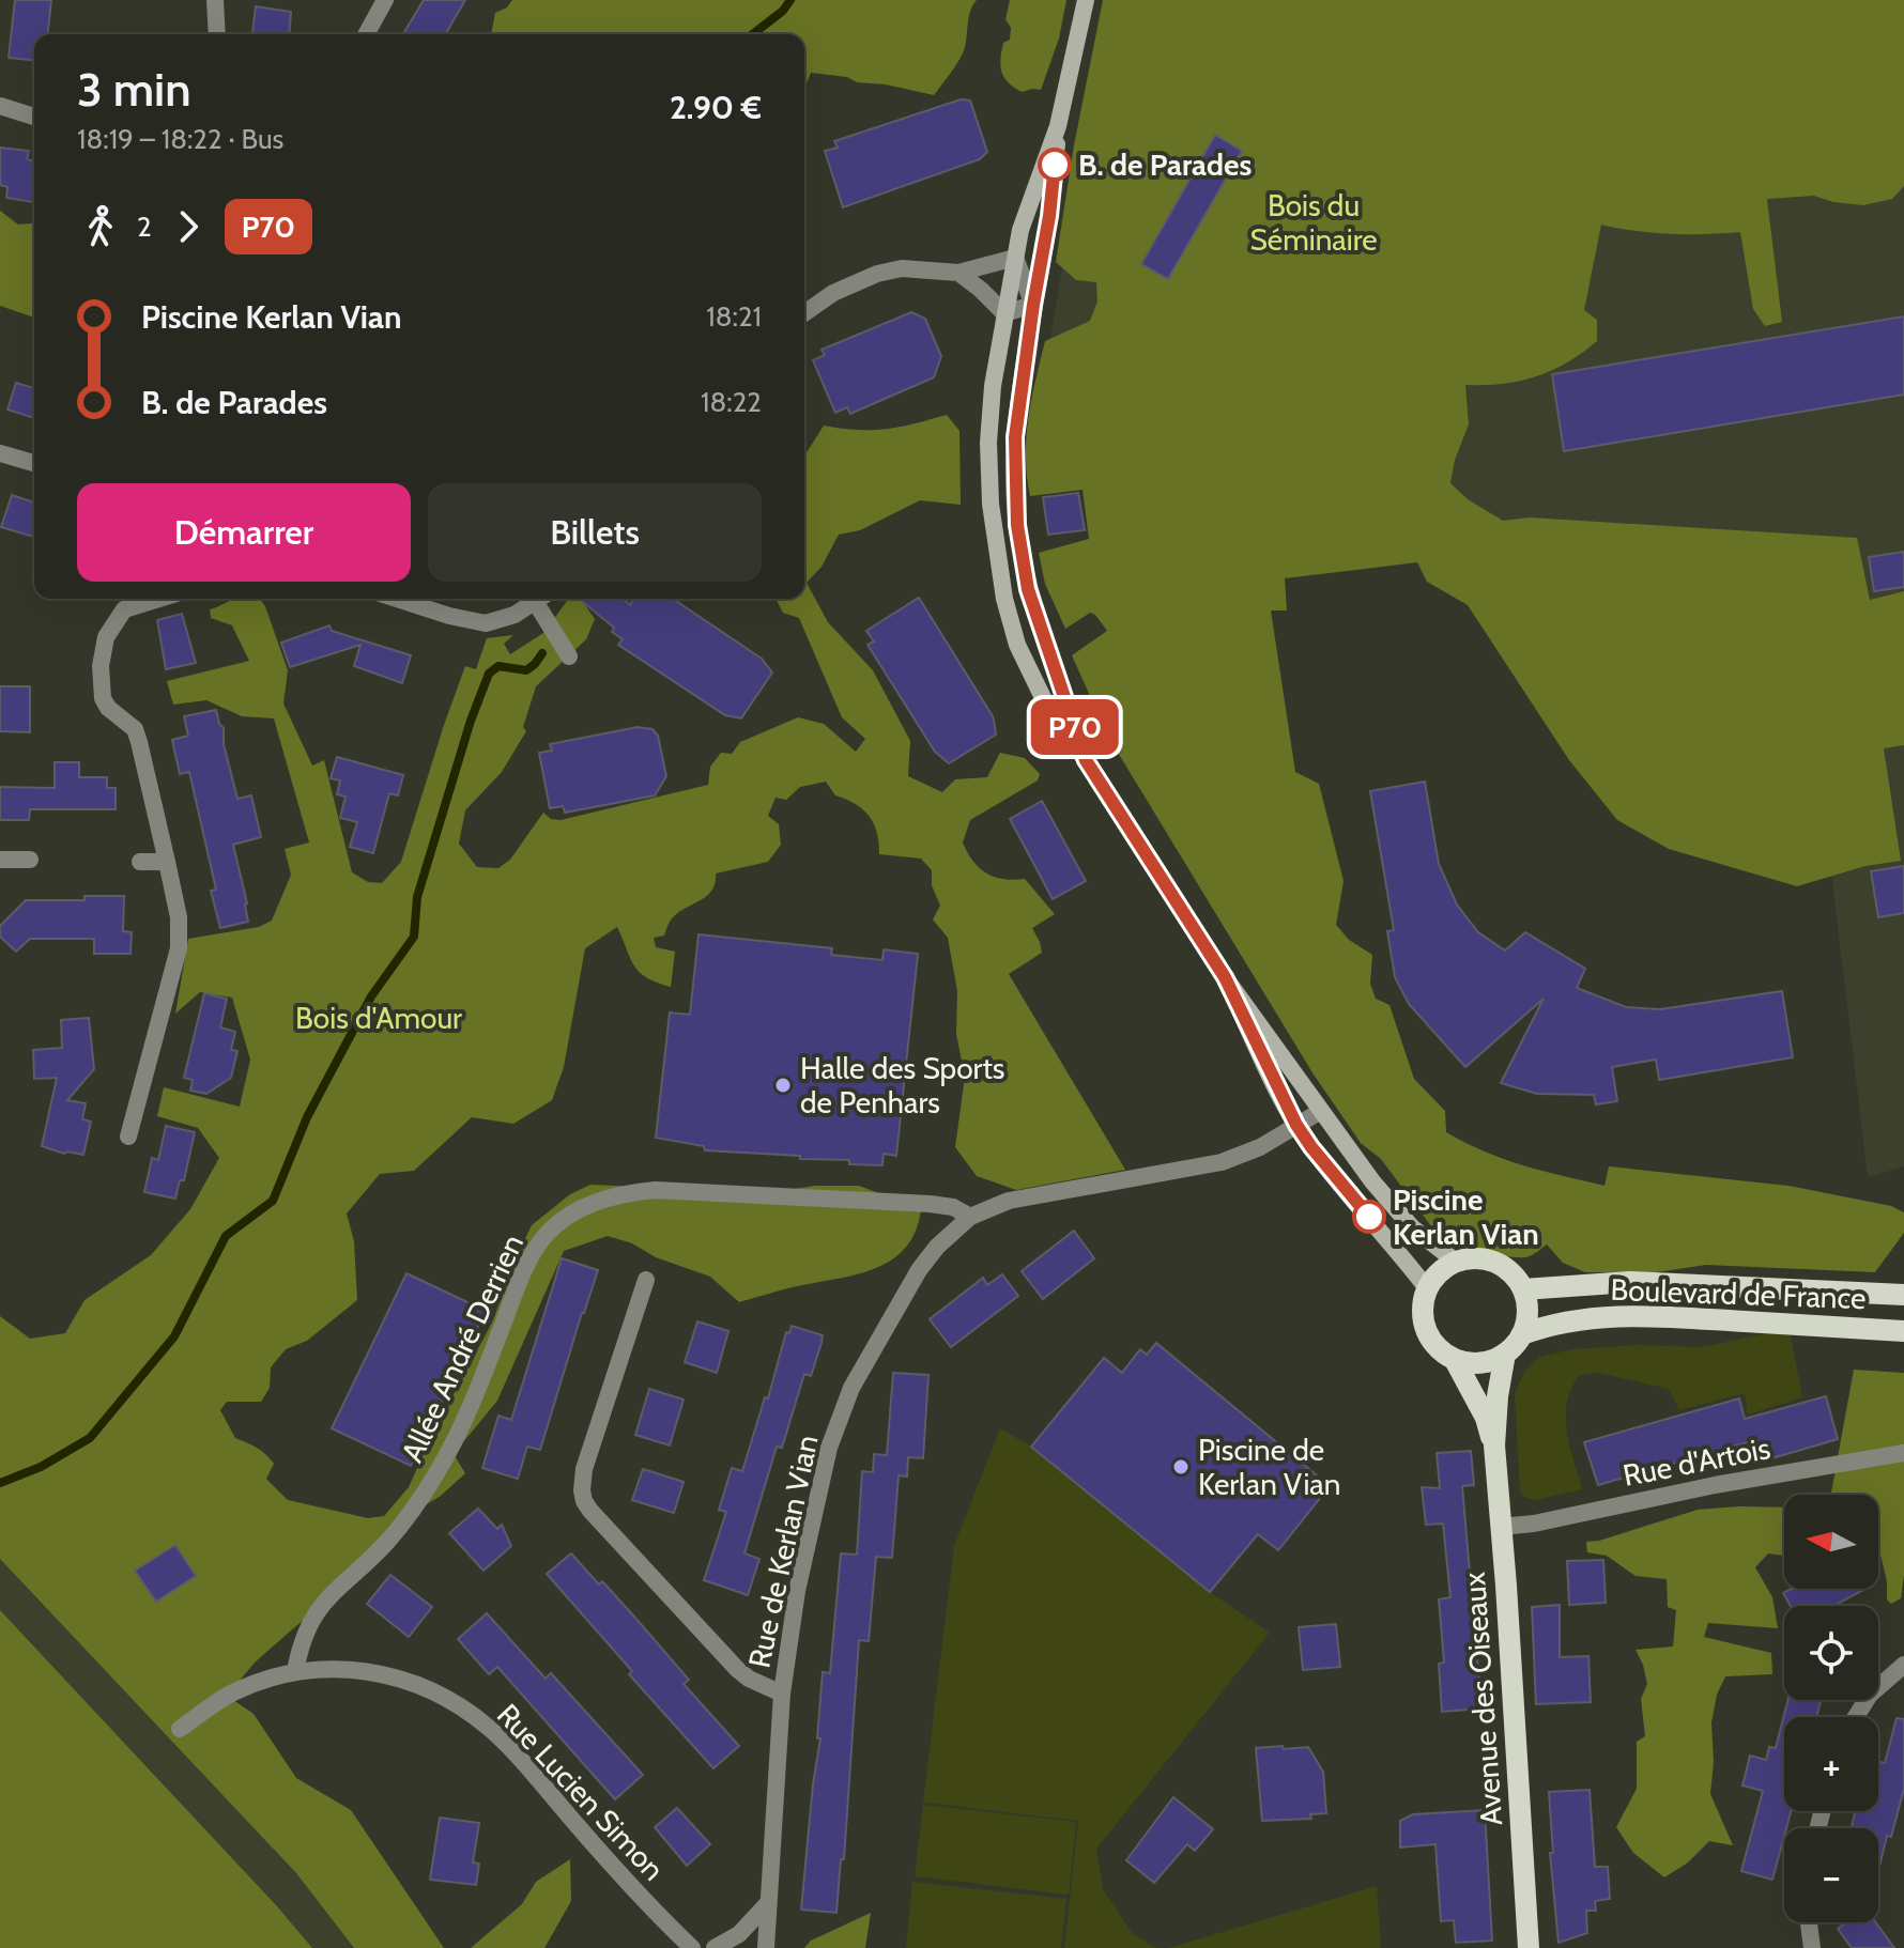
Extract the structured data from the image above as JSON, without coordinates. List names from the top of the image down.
{
  "streets": {
    "main road": ["Boulevard de France", "Avenue des Oiseaux"],
    "street": [
      "Allée André Derrien",
      "Rue d'Artois",
      "Rue de Kerlan Vian",
      "Rue Lucien Simon"
    ]
  },
  "crossings": [
    ["Boulevard de France", "Avenue des Oiseaux"],
    ["Allée André Derrien", "Rue de Kerlan Vian"],
    ["Allée André Derrien", "Rue Lucien Simon"],
    ["Rue d'Artois", "Avenue des Oiseaux"]
  ],
  "parks": ["Bois du Séminaire", "Bois d'Amour"],
  "places": [
    "B. de Parades",
    "Halle des Sports de Penhars",
    "Piscine Kerlan Vian",
    "Piscine de Kerlan Vian"
  ],
  "lines": ["bus line P70"],
  "north": "left",
  "page": {
    "on_map": "P70",
    "heading": ["3 min", "18:19 – 18:22 · Bus", "2.90 €"],
    "legs": ["2", "P70"],
    "list": [
      {
        "name": "Piscine Kerlan Vian",
        "value": "18:21"
      },
      {
        "name": "B. de Parades",
        "value": "18:22"
      }
    ],
    "buttons": ["Démarrer", "Billets"],
    "map_buttons": ["+", "−"]
  }
}
